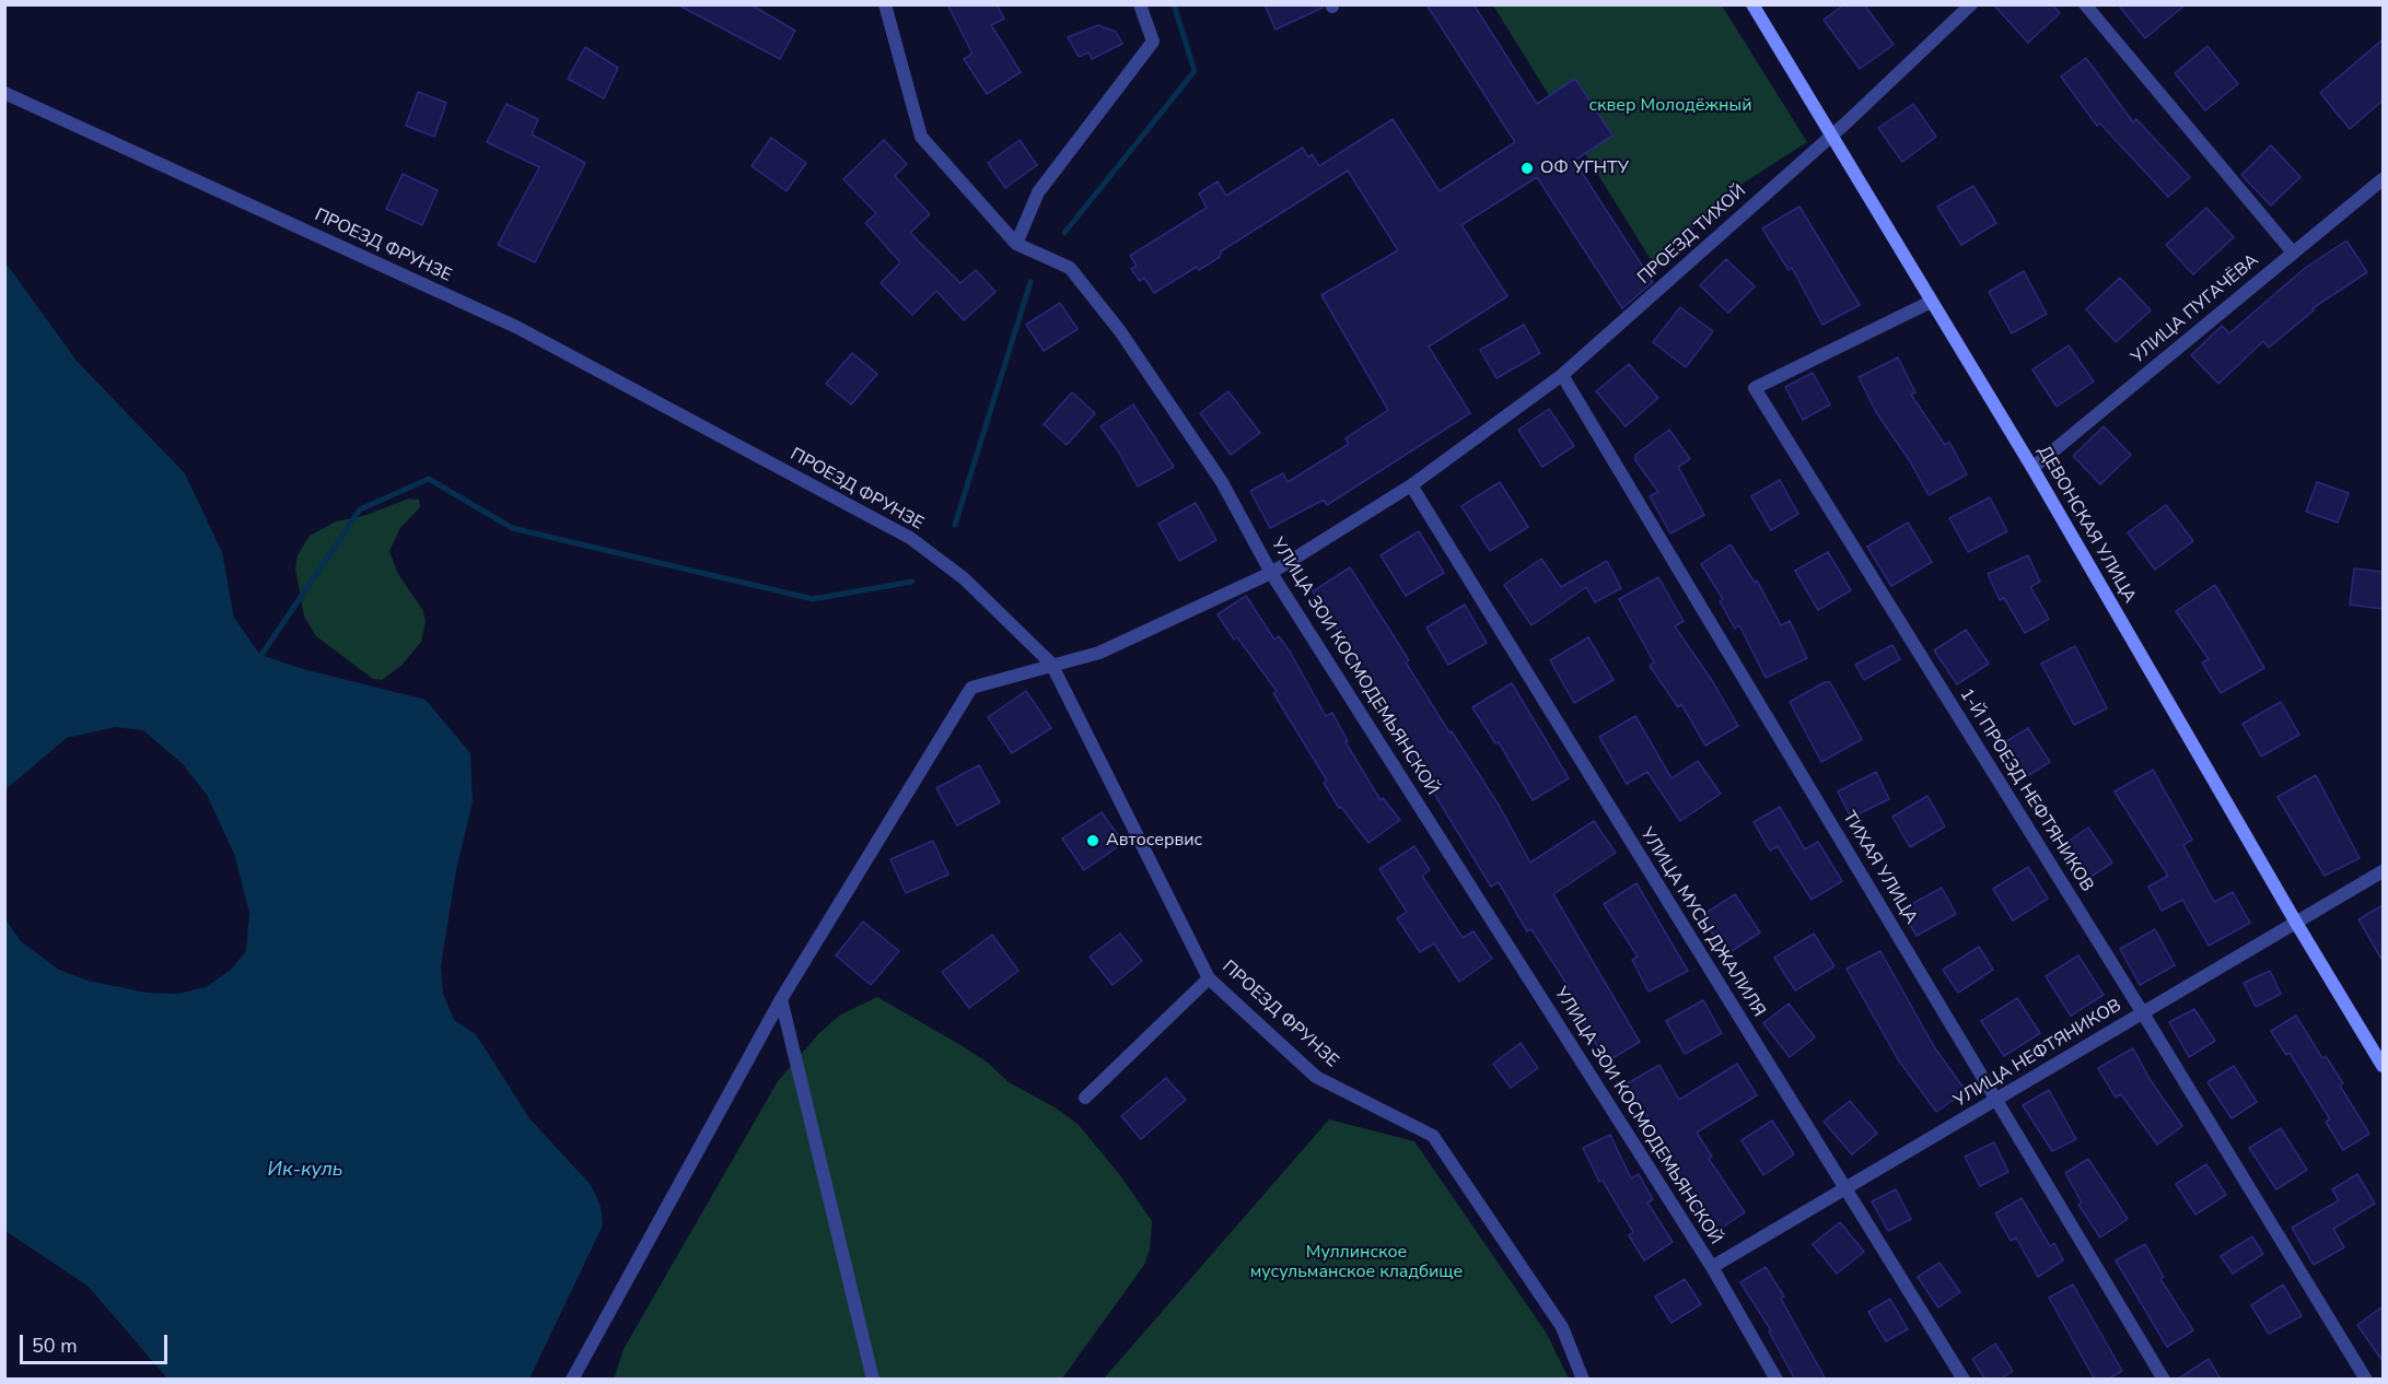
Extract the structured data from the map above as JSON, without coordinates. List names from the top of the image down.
{
  "streets": {
    "main road": ["ДЕВОНСКАЯ УЛИЦА"],
    "street": [
      "ПРОЕЗД ТИХОЙ",
      "ПРОЕЗД ФРУНЗЕ",
      "УЛИЦА ПУГАЧЁВА",
      "УЛИЦА ЗОИ КОСМОДЕМЬЯНСКОЙ",
      "1-Й ПРОЕЗД НЕФТЯНИКОВ",
      "ТИХАЯ УЛИЦА",
      "УЛИЦА МУСЫ ДЖАЛИЛЯ",
      "УЛИЦА НЕФТЯНИКОВ"
    ]
  },
  "crossings": [
    ["ПРОЕЗД ТИХОЙ", "ПРОЕЗД ФРУНЗЕ"],
    ["ПРОЕЗД ТИХОЙ", "ДЕВОНСКАЯ УЛИЦА"],
    ["ПРОЕЗД ТИХОЙ", "УЛИЦА ЗОИ КОСМОДЕМЬЯНСКОЙ"],
    ["ПРОЕЗД ТИХОЙ", "ТИХАЯ УЛИЦА"],
    ["ПРОЕЗД ТИХОЙ", "УЛИЦА МУСЫ ДЖАЛИЛЯ"],
    ["УЛИЦА ПУГАЧЁВА", "ДЕВОНСКАЯ УЛИЦА"],
    ["ДЕВОНСКАЯ УЛИЦА", "1-Й ПРОЕЗД НЕФТЯНИКОВ"],
    ["ДЕВОНСКАЯ УЛИЦА", "УЛИЦА НЕФТЯНИКОВ"],
    ["УЛИЦА ЗОИ КОСМОДЕМЬЯНСКОЙ", "УЛИЦА НЕФТЯНИКОВ"],
    ["1-Й ПРОЕЗД НЕФТЯНИКОВ", "УЛИЦА НЕФТЯНИКОВ"],
    ["ТИХАЯ УЛИЦА", "УЛИЦА НЕФТЯНИКОВ"],
    ["УЛИЦА МУСЫ ДЖАЛИЛЯ", "УЛИЦА НЕФТЯНИКОВ"]
  ],
  "water": ["Ик-куль"],
  "parks": ["сквер Молодёжный", "Муллинское мусульманское кладбище"],
  "places": ["ОФ УГНТУ", "Автосервис"],
  "scale_bar": "50 m"
}
